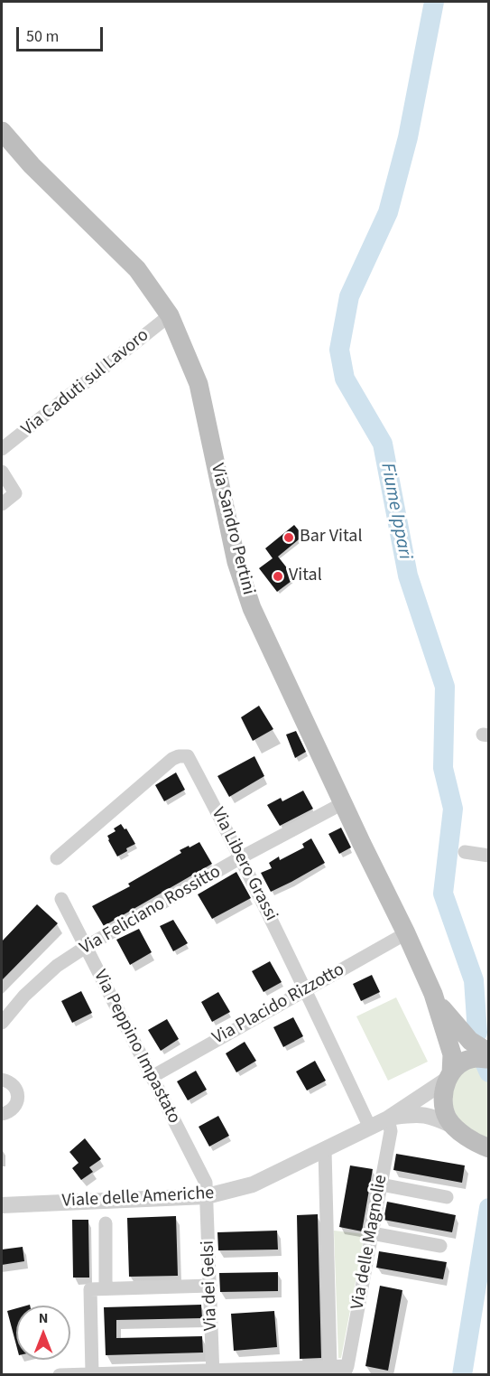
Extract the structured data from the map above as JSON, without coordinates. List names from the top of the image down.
{
  "streets": {
    "main road": ["Via Sandro Pertini"],
    "street": [
      "Via Caduti sul Lavoro",
      "Via Libero Grassi",
      "Via Feliciano Rossitto",
      "Via Placido Rizzotto",
      "Via Peppino Impastato",
      "Viale delle Americhe",
      "Via delle Magnolie",
      "Via dei Gelsi"
    ]
  },
  "crossings": [
    ["Via Caduti sul Lavoro", "Via Sandro Pertini"],
    ["Via Sandro Pertini", "Via Feliciano Rossitto"],
    ["Via Sandro Pertini", "Via Placido Rizzotto"],
    ["Via Libero Grassi", "Via Feliciano Rossitto"],
    ["Via Libero Grassi", "Via Placido Rizzotto"],
    ["Via Libero Grassi", "Viale delle Americhe"],
    ["Via Feliciano Rossitto", "Via Peppino Impastato"],
    ["Via Placido Rizzotto", "Via Peppino Impastato"],
    ["Via Peppino Impastato", "Viale delle Americhe"],
    ["Via Peppino Impastato", "Via dei Gelsi"],
    ["Viale delle Americhe", "Via delle Magnolie"],
    ["Viale delle Americhe", "Via dei Gelsi"],
    ["Via delle Magnolie", "Via dei Gelsi"]
  ],
  "water": ["Fiume Ippari"],
  "places": ["Bar Vital", "Vital"],
  "scale_bar": "50 m",
  "north": "top"
}
